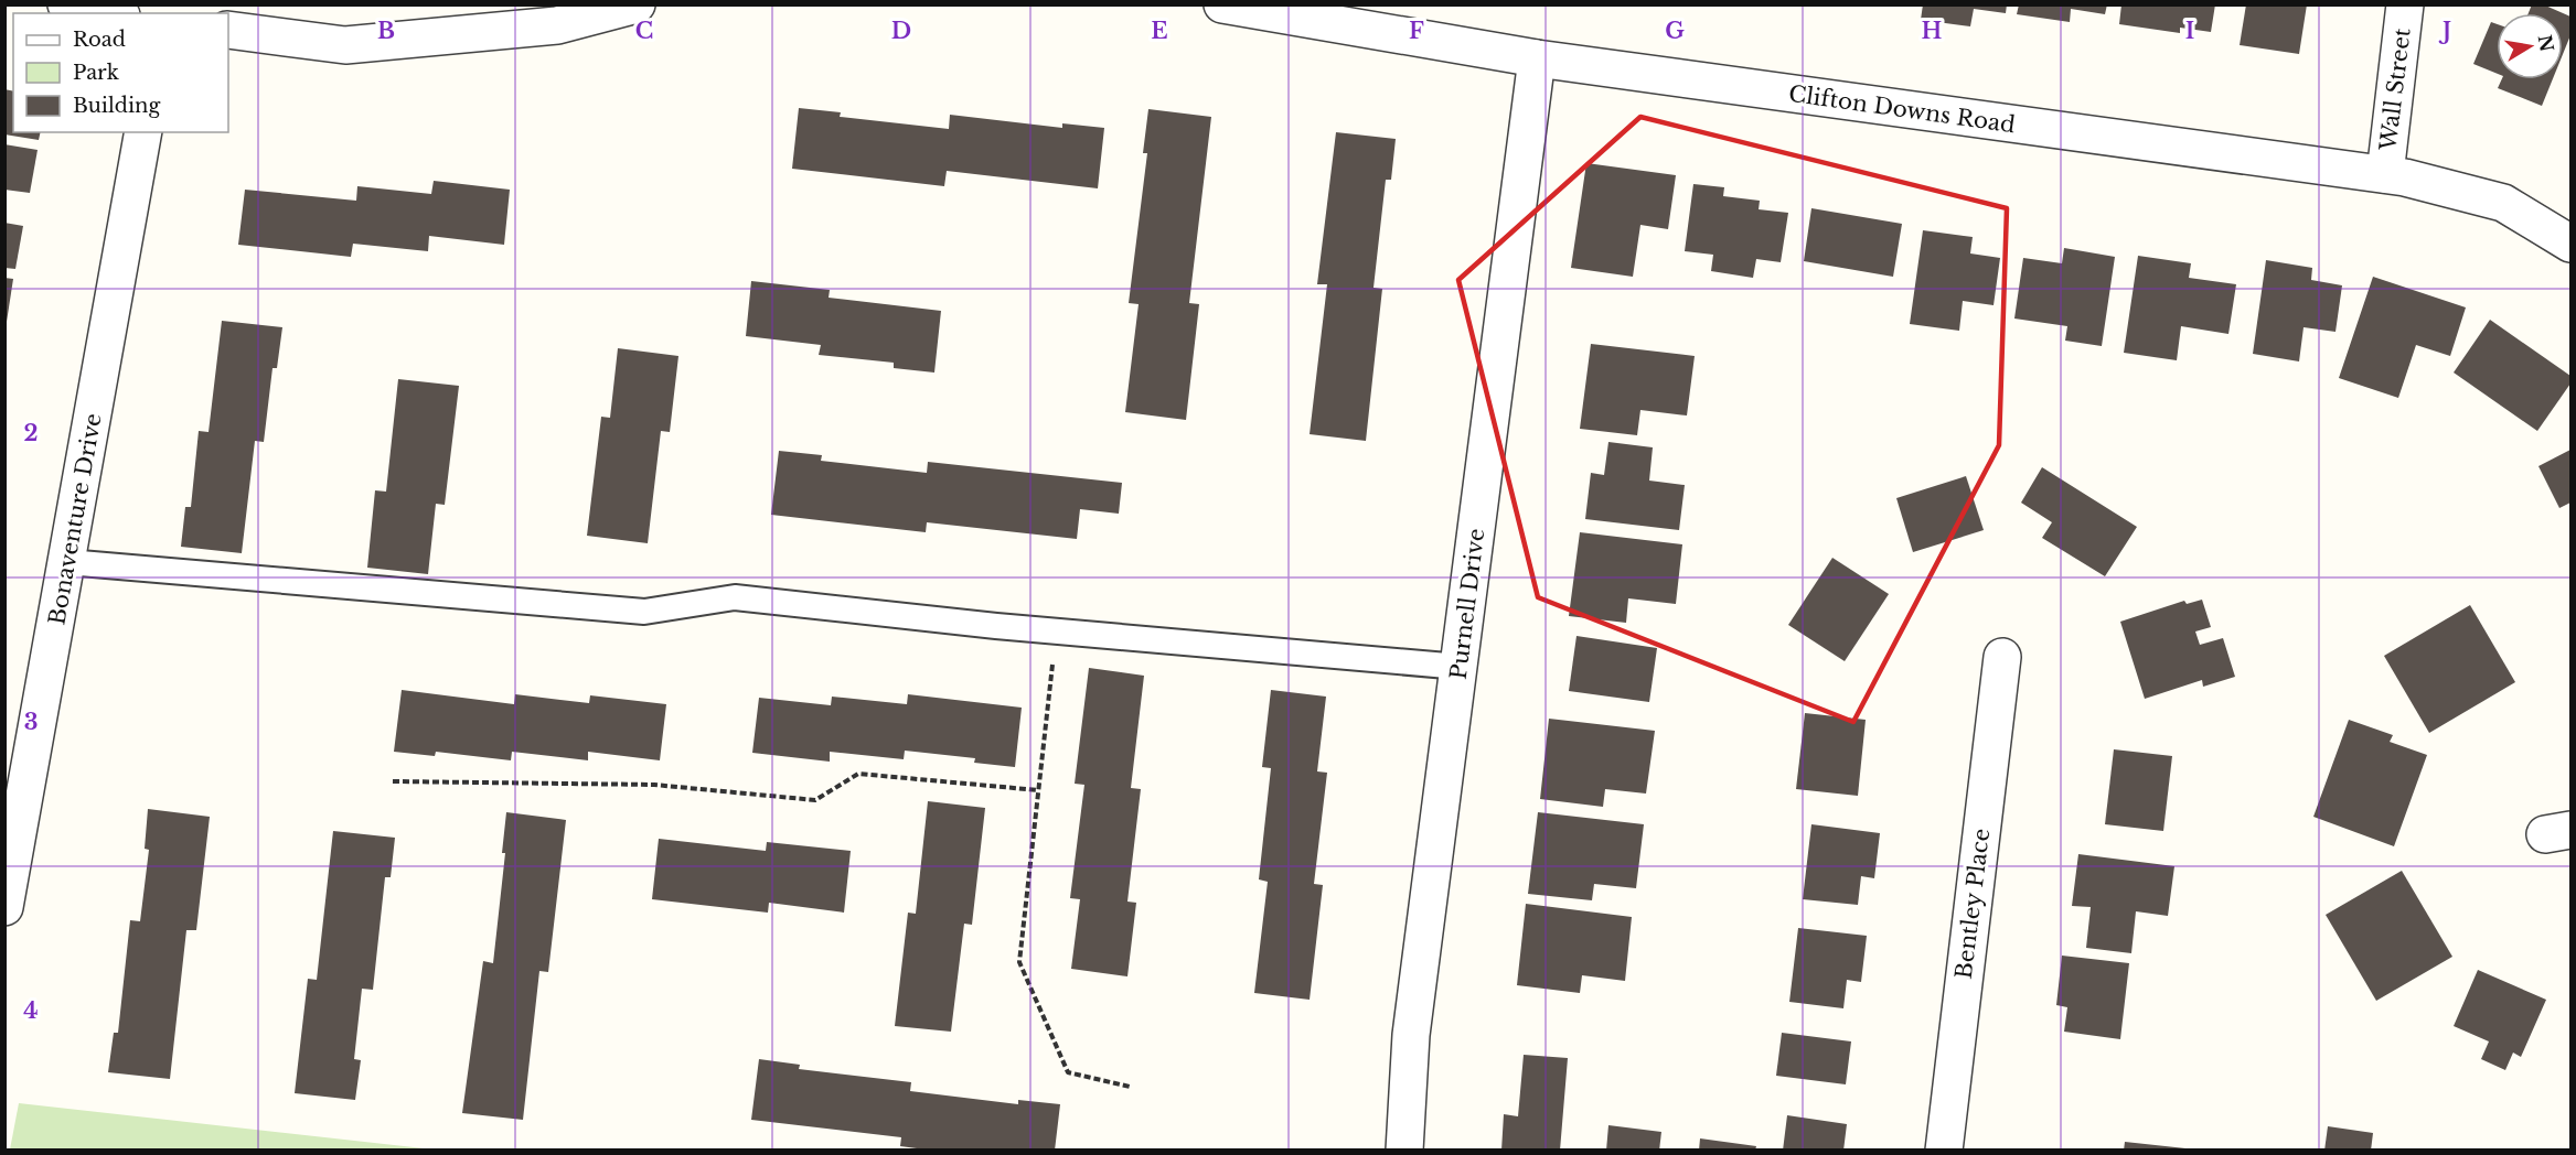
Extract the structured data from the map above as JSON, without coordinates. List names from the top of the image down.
{
  "streets": {
    "street": [
      "Wall Street",
      "Clifton Downs Road",
      "Bonaventure Drive",
      "Purnell Drive",
      "Bentley Place"
    ]
  },
  "crossings": [
    ["Wall Street", "Clifton Downs Road"],
    ["Clifton Downs Road", "Purnell Drive"]
  ],
  "legend": ["Road", "Park", "Building"],
  "north": "right",
  "grid": {
    "columns": [
      "B",
      "C",
      "D",
      "E",
      "F",
      "G",
      "H",
      "I",
      "J"
    ],
    "rows": ["2", "3", "4"]
  }
}
